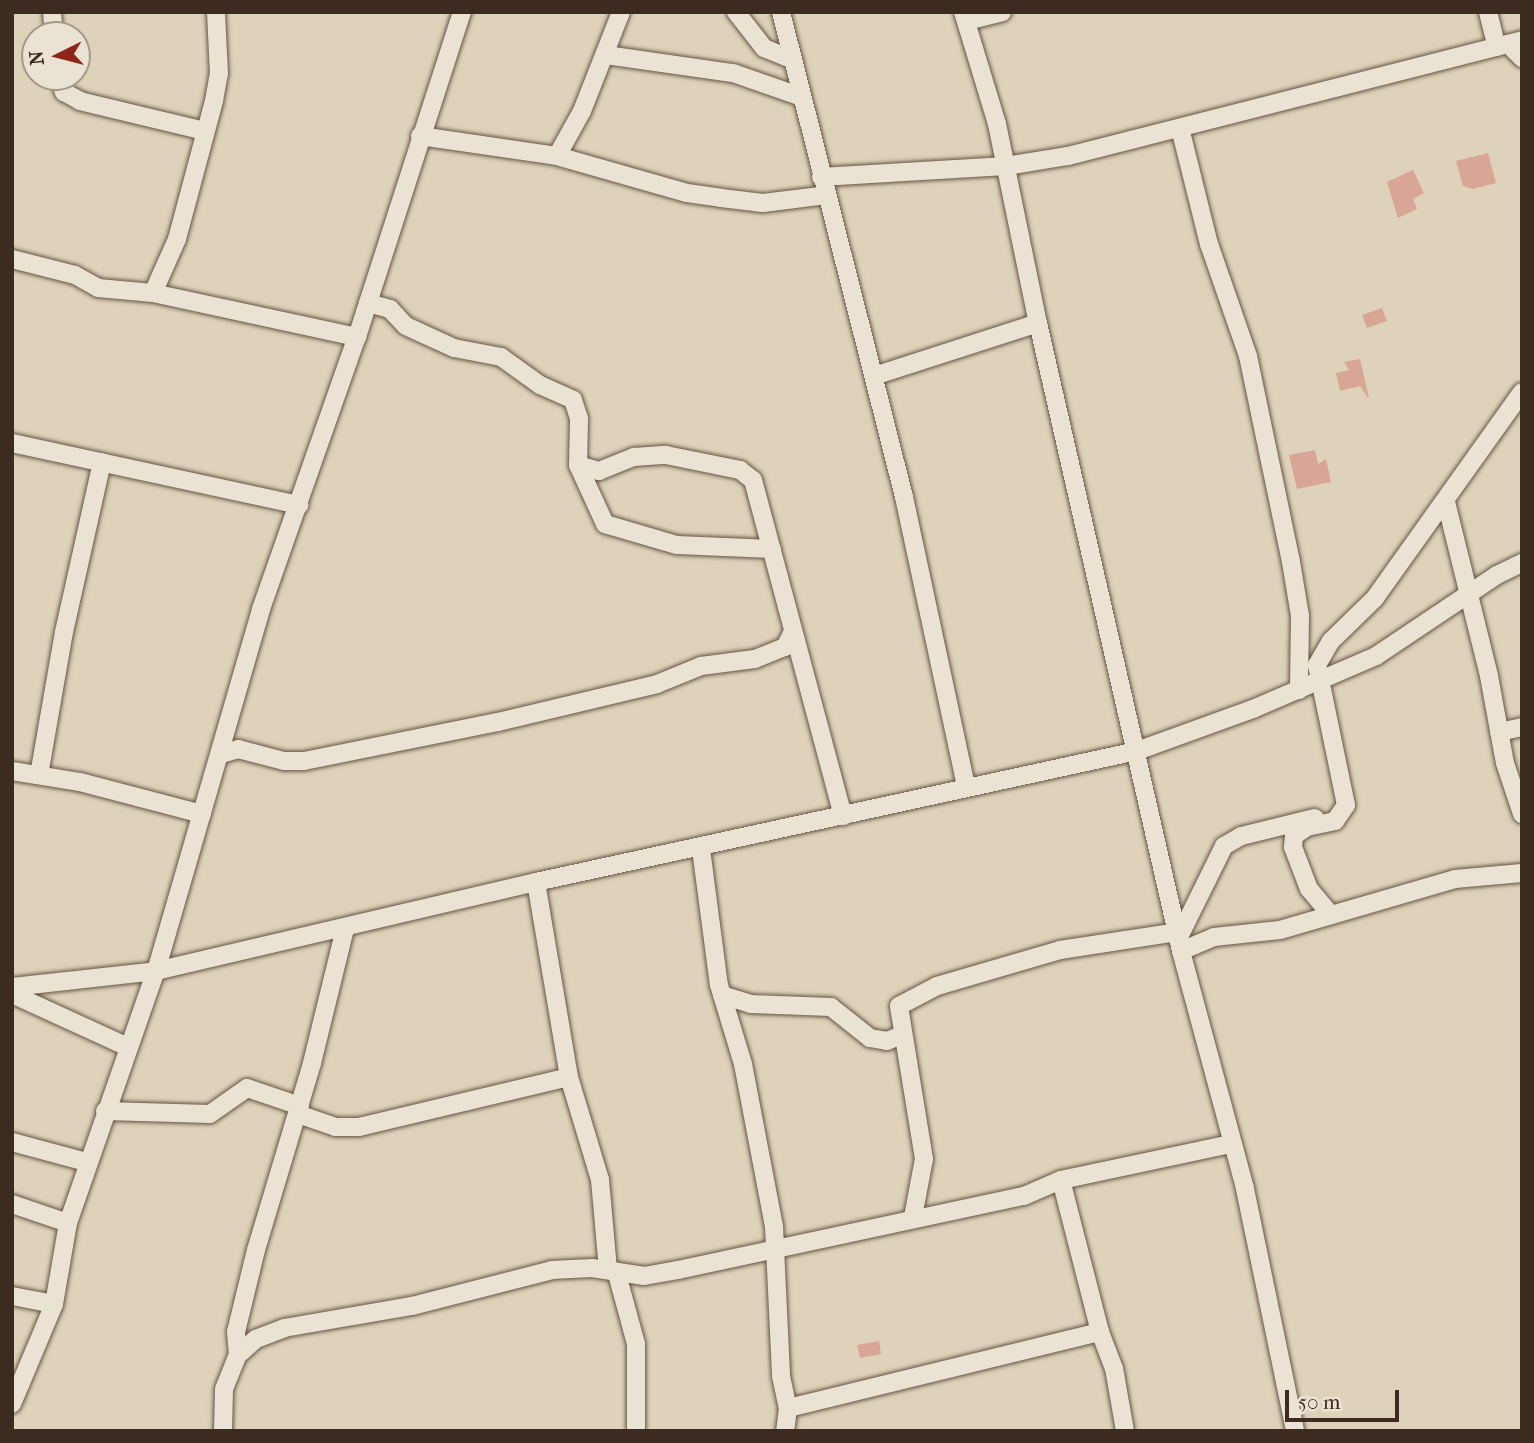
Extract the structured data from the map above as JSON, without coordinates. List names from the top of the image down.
{
  "scale_bar": "50 m",
  "north": "left"
}
